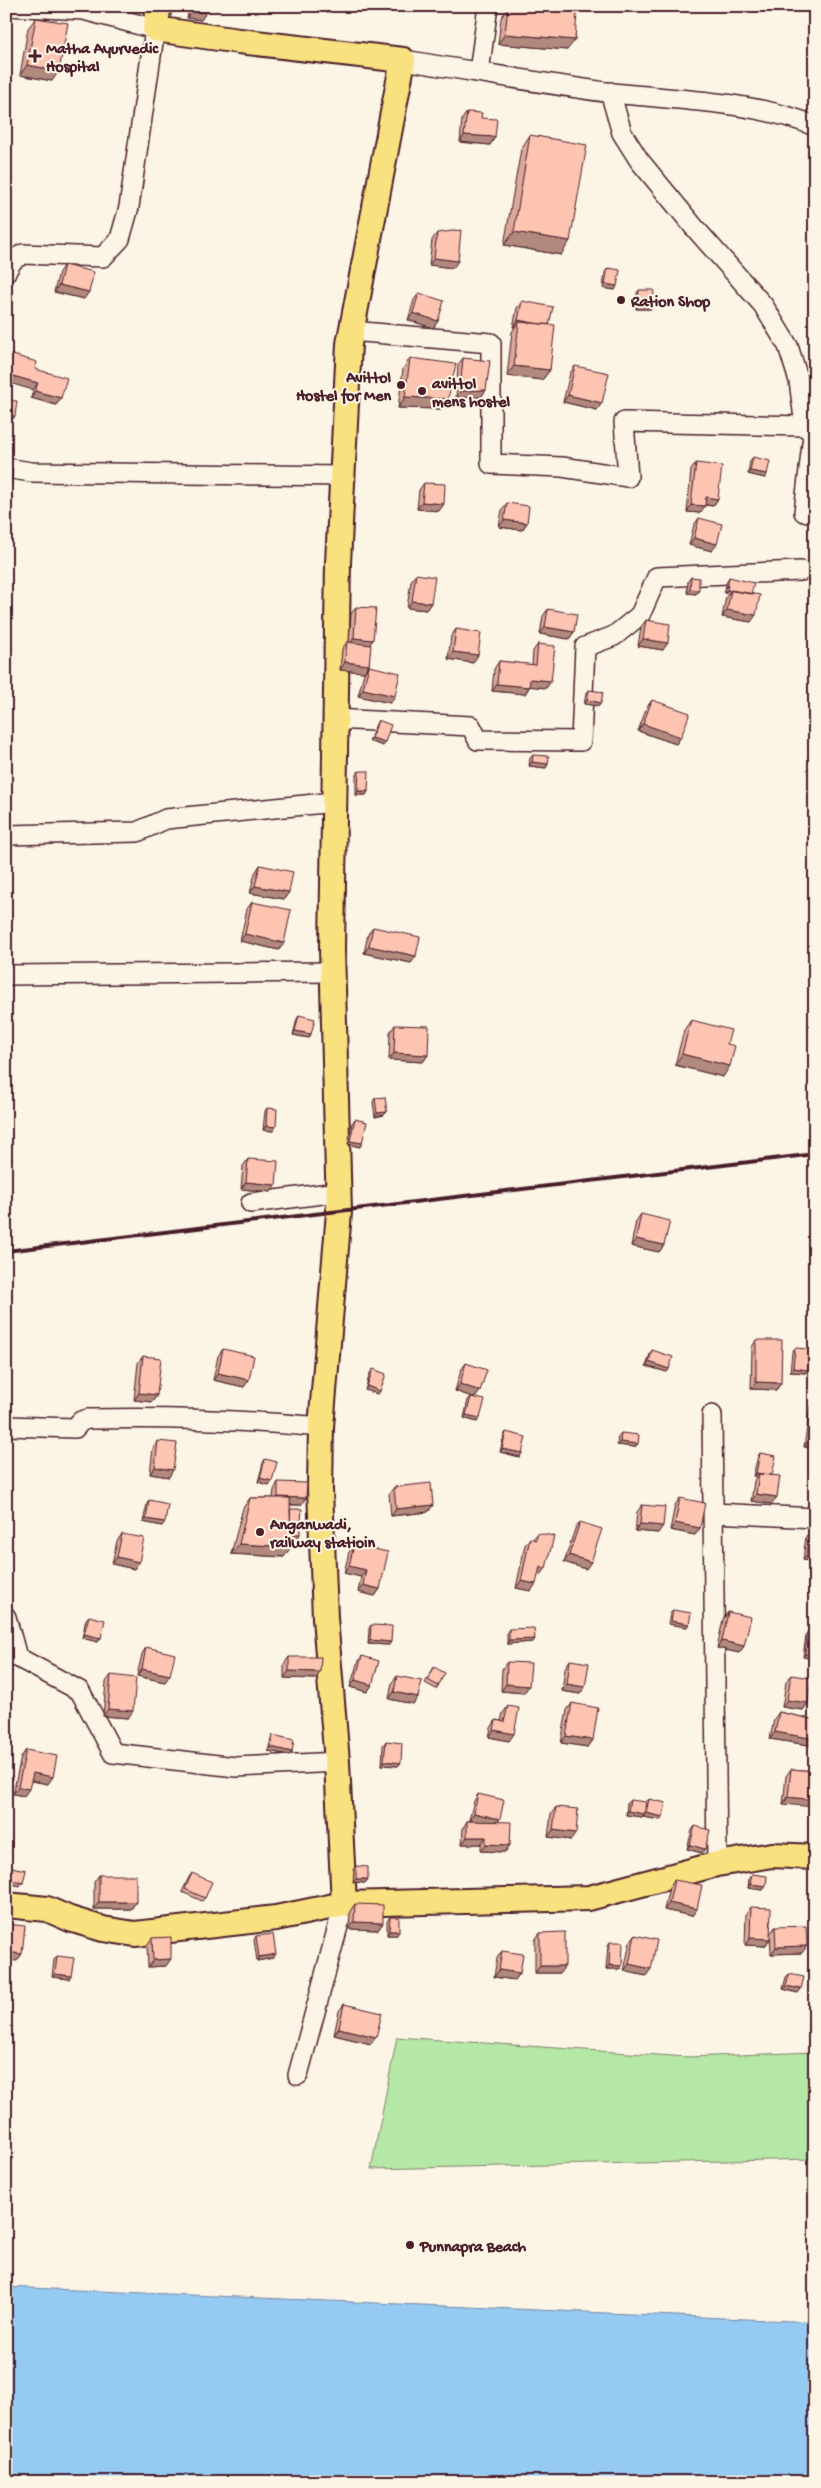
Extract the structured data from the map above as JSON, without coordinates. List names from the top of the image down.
{
  "places": {
    "health": ["Matha Ayurvedic Hospital"],
    "other": [
      "Ration Shop",
      "Avittol Hostel for Men",
      "avittol mens hostel",
      "Anganwadi, railway statioin",
      "Punnapra Beach"
    ]
  }
}
